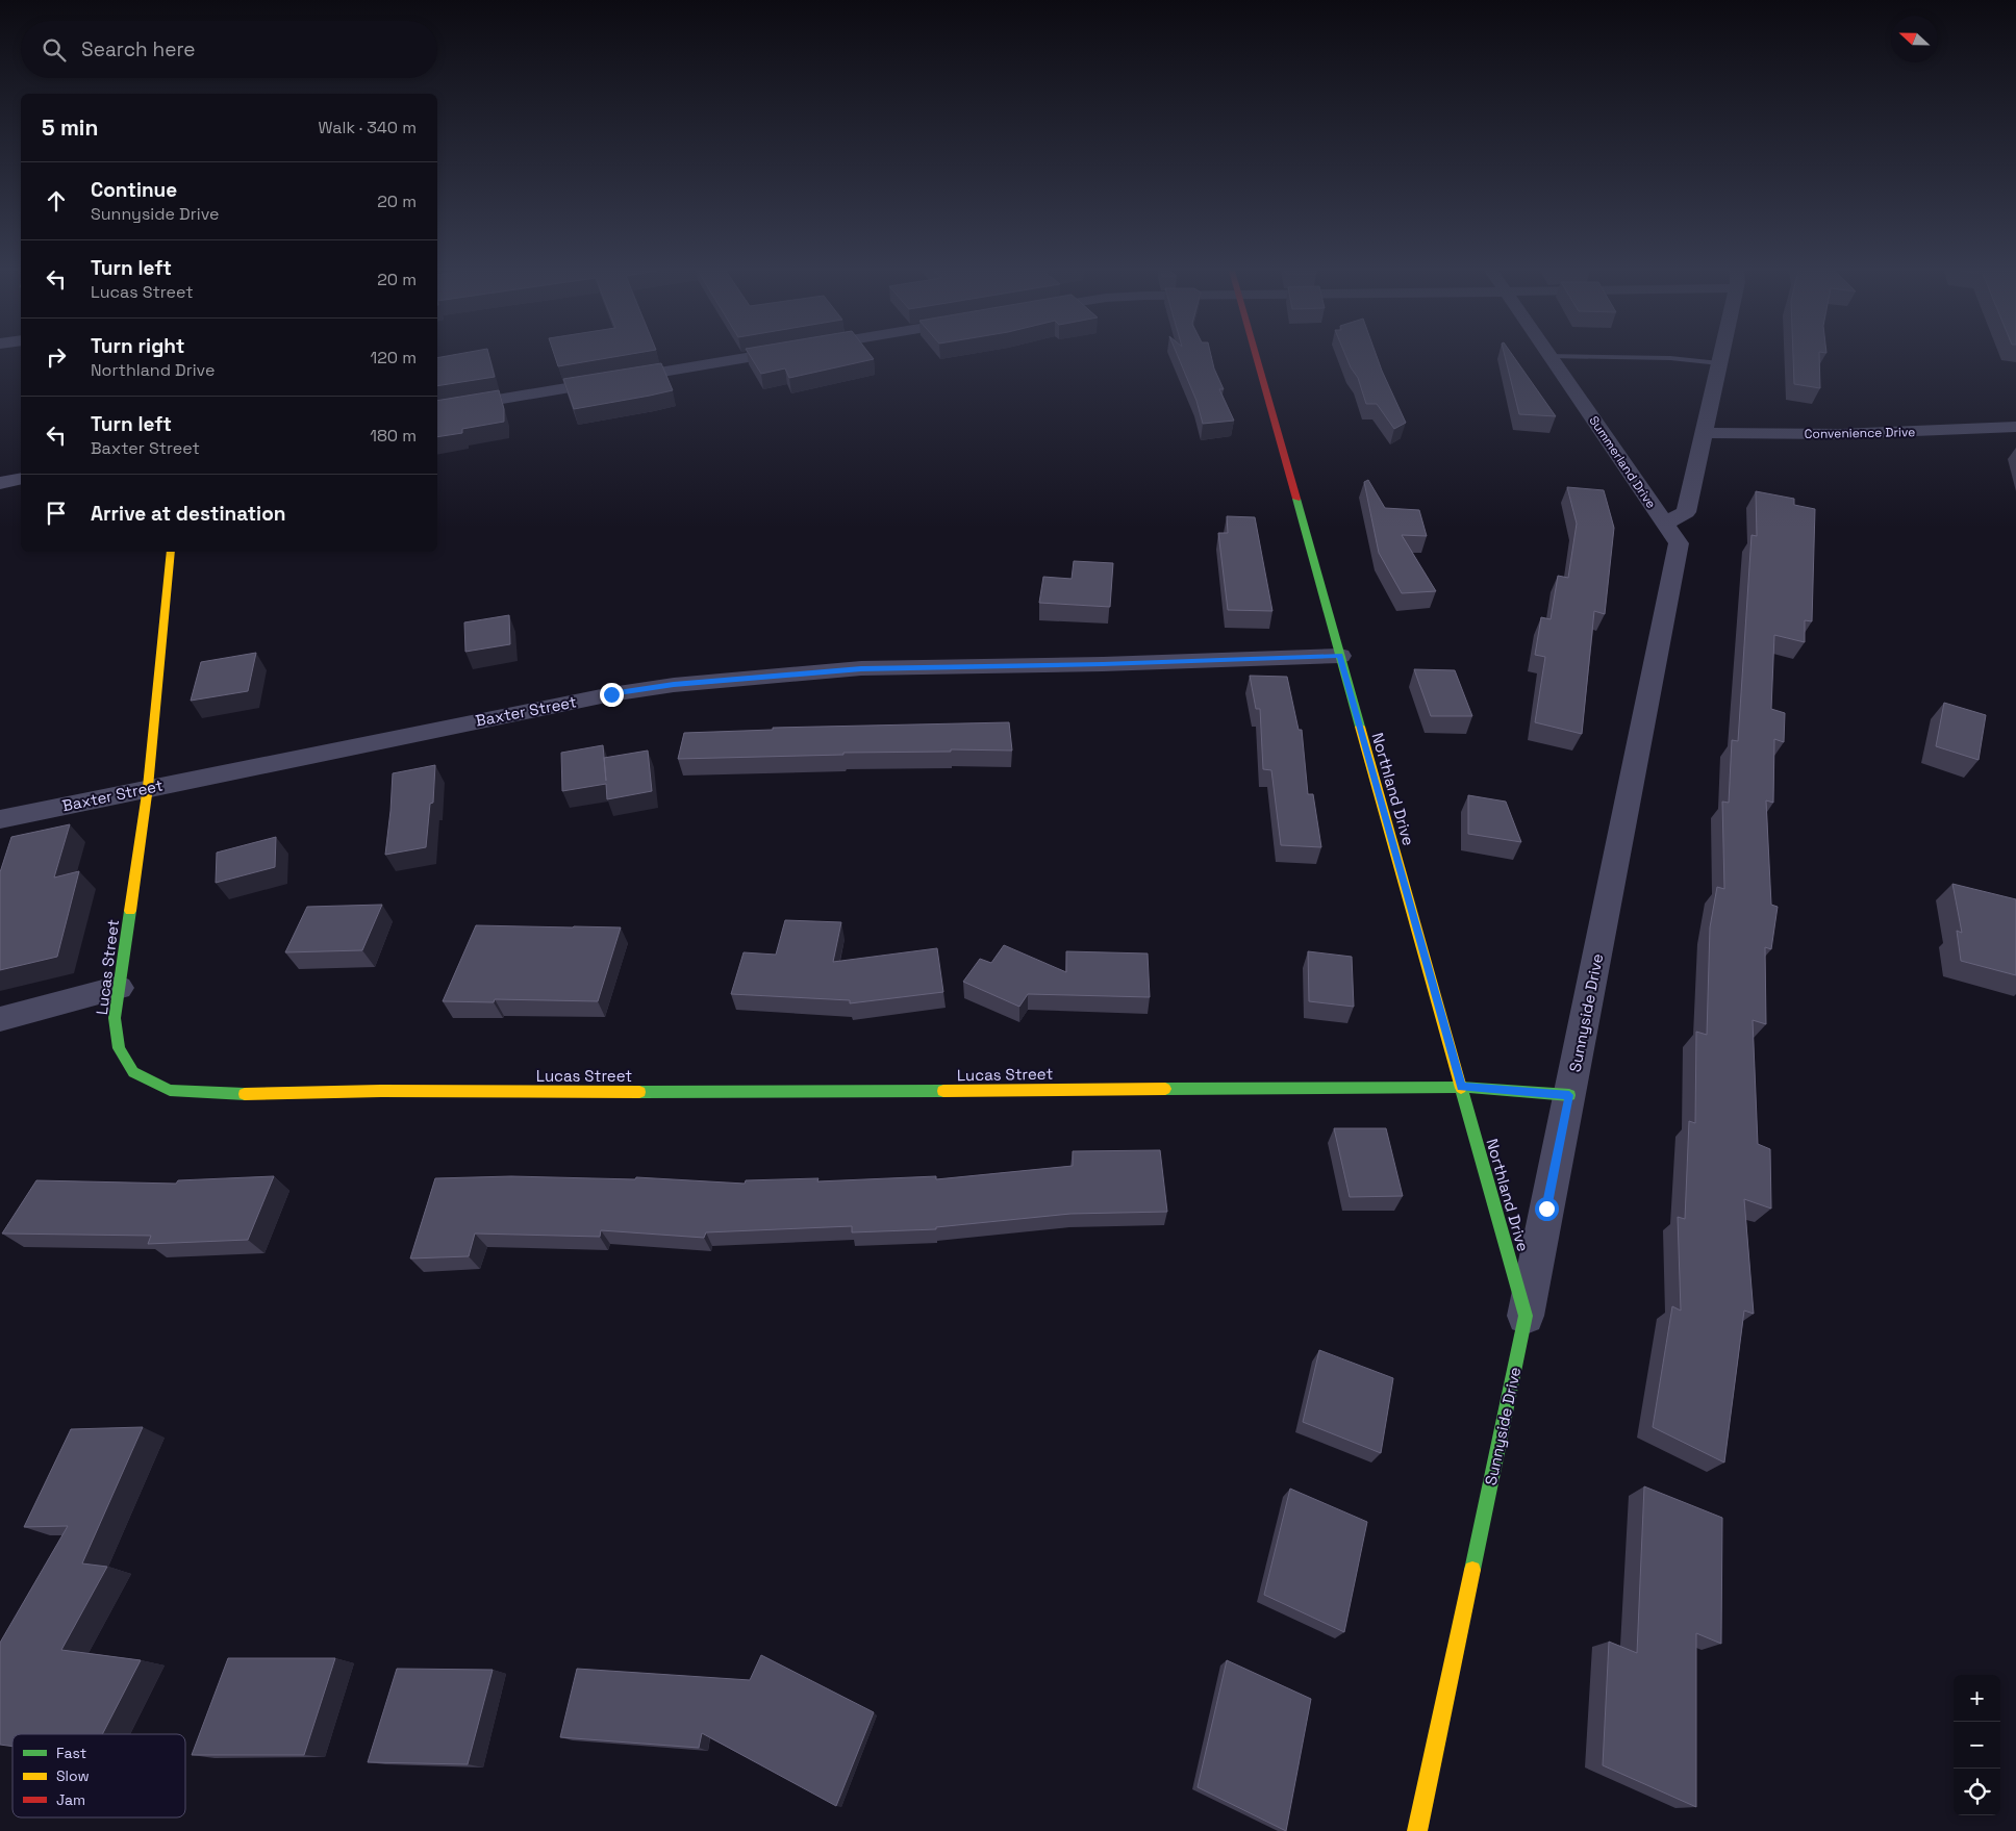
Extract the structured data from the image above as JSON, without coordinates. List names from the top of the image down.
{
  "streets": {
    "street": [
      "Convenience Drive",
      "Summerland Drive",
      "Baxter Street",
      "Northland Drive",
      "Lucas Street",
      "Sunnyside Drive"
    ]
  },
  "crossings": [
    ["Summerland Drive", "Sunnyside Drive"],
    ["Baxter Street", "Northland Drive"],
    ["Baxter Street", "Lucas Street"],
    ["Northland Drive", "Lucas Street"],
    ["Northland Drive", "Sunnyside Drive"],
    ["Lucas Street", "Sunnyside Drive"]
  ],
  "legend": ["Fast", "Slow", "Jam"],
  "north": "left",
  "page": {
    "search": "Search here",
    "heading": ["5 min", "Walk · 340 m"],
    "list": [
      ["Continue", "Sunnyside Drive", "20 m"],
      ["Turn left", "Lucas Street", "20 m"],
      ["Turn right", "Northland Drive", "120 m"],
      ["Turn left", "Baxter Street", "180 m"],
      "Arrive at destination"
    ],
    "map_buttons": ["+", "−"]
  }
}
